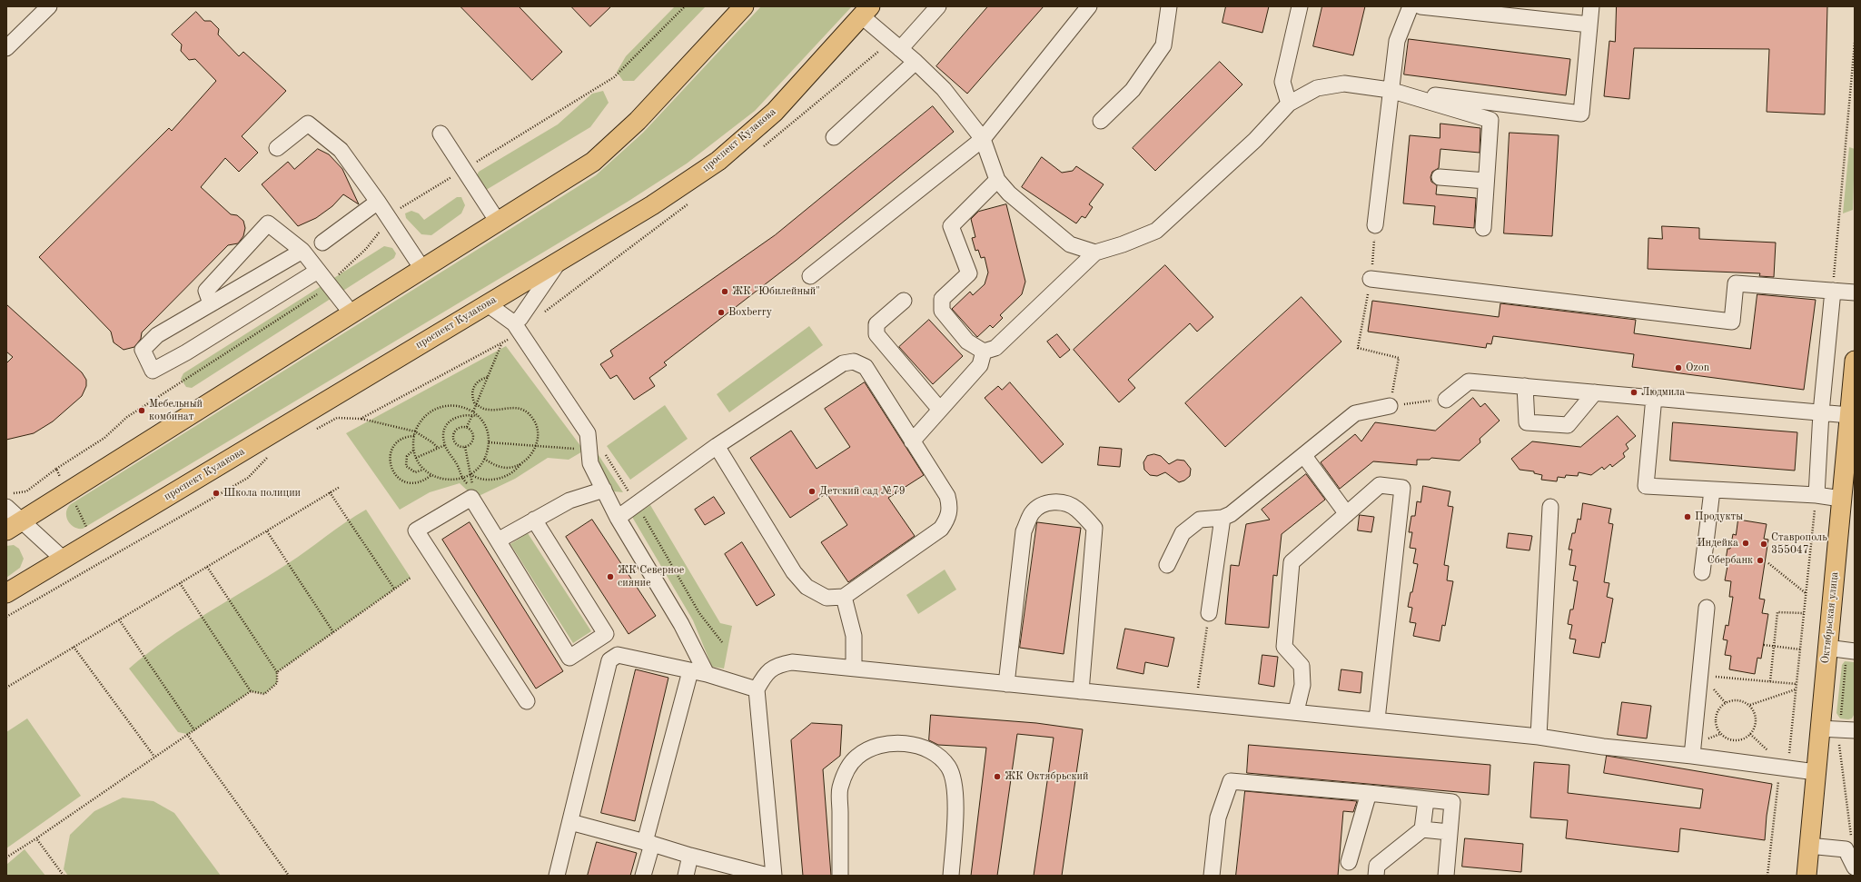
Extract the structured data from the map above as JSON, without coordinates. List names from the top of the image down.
{
  "streets": {
    "main road": ["проспект Кулакова", "Октябрьская улица"]
  },
  "places": [
    "ЖК \"Юбилейный\"",
    "Boxberry",
    "Ozon",
    "Людмила",
    "Мебельный комбинат",
    "Детский сад №79",
    "Школа полиции",
    "Продукты",
    "Индейка",
    "Ставрополь 355047",
    "Сбербанк",
    "ЖК Северное сияние",
    "ЖК Октябрьский"
  ]
}
